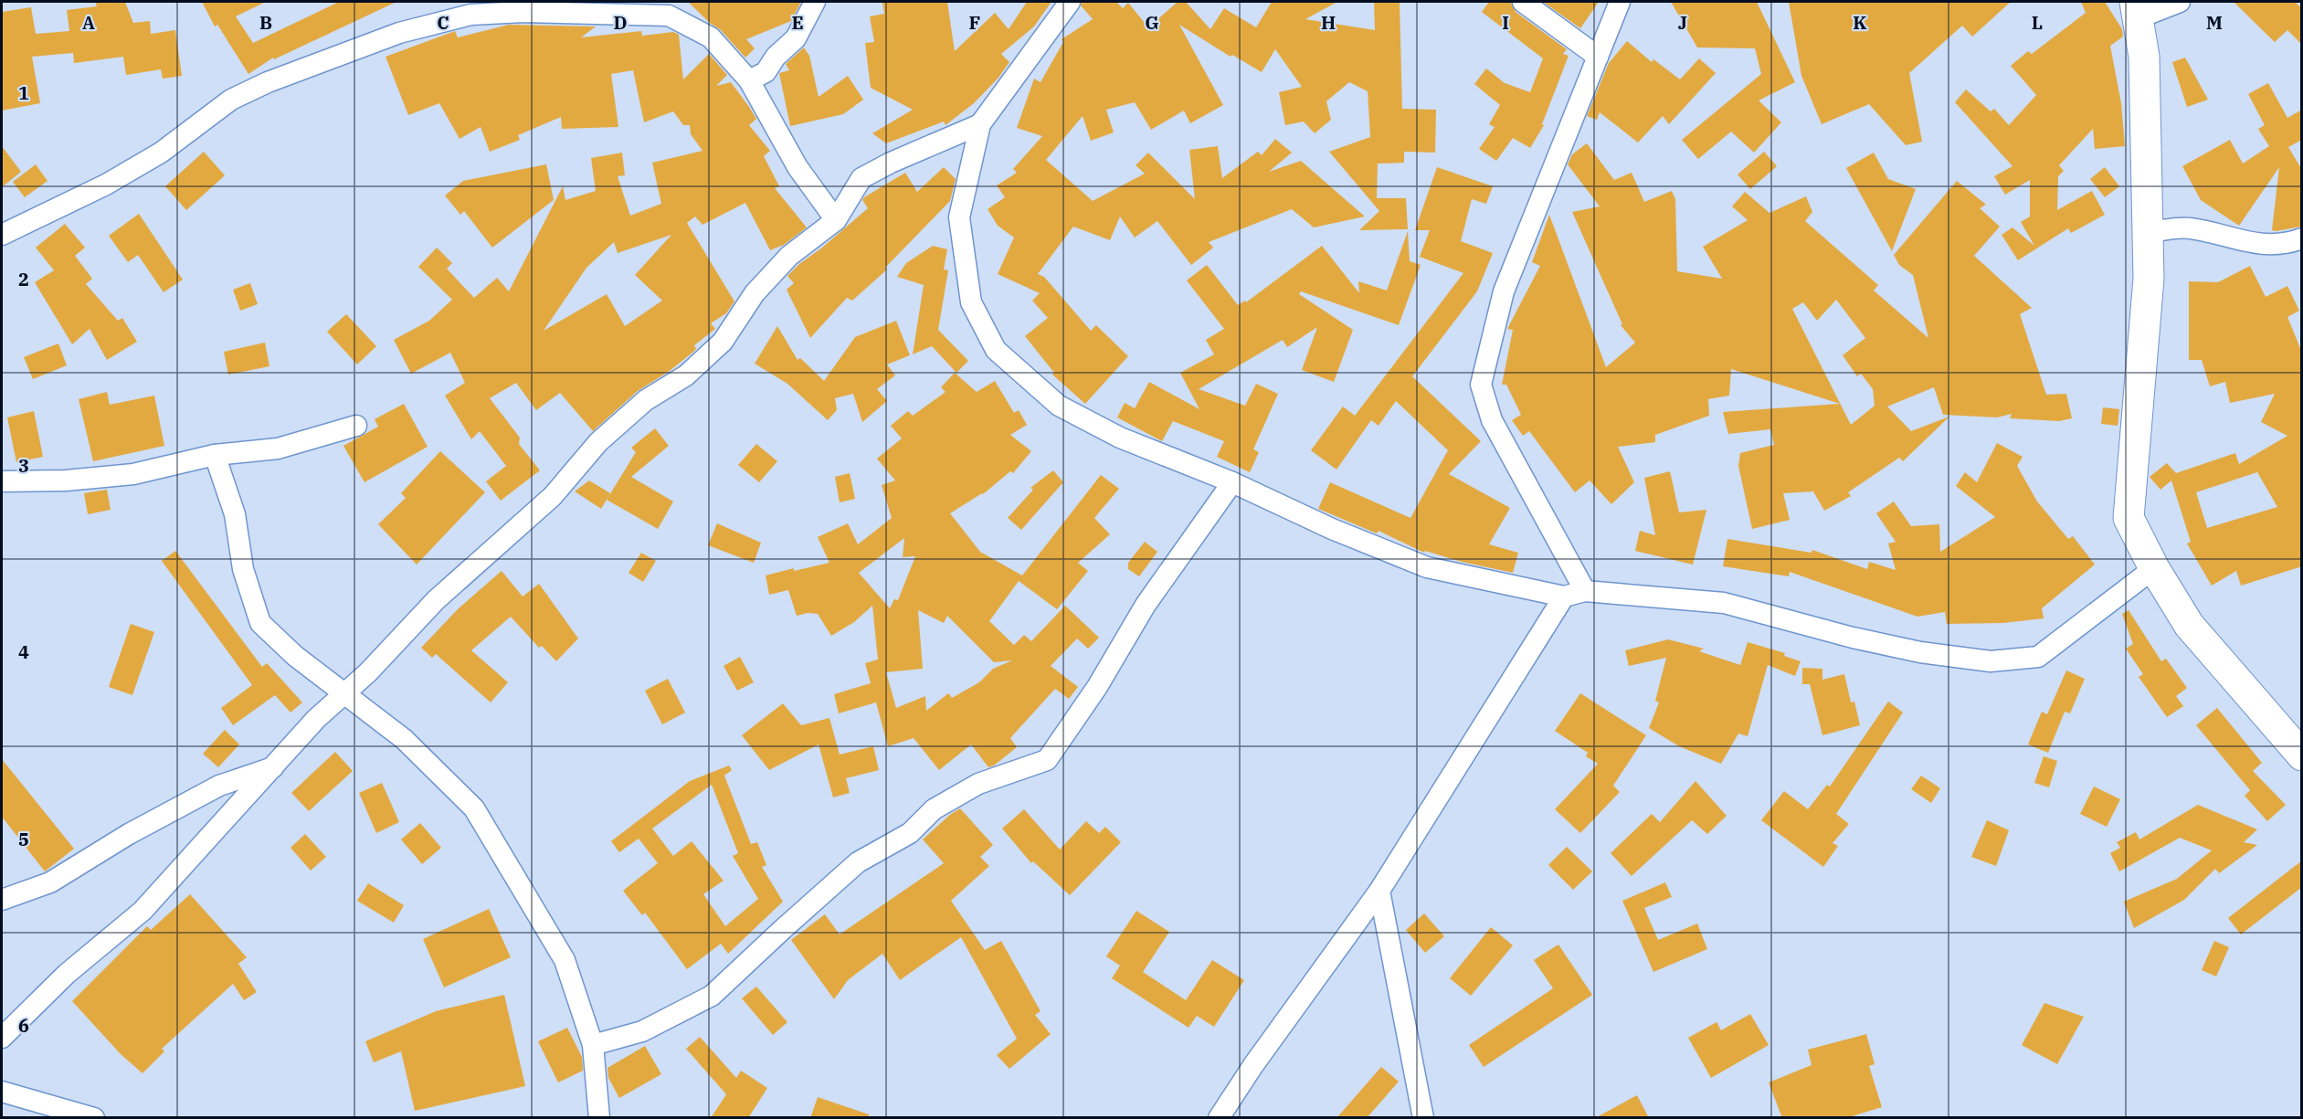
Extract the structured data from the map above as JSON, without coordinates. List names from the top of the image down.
{
  "grid": {
    "columns": [
      "A",
      "B",
      "C",
      "D",
      "E",
      "F",
      "G",
      "H",
      "I",
      "J",
      "K",
      "L",
      "M"
    ],
    "rows": [
      "1",
      "2",
      "3",
      "4",
      "5",
      "6"
    ]
  }
}
